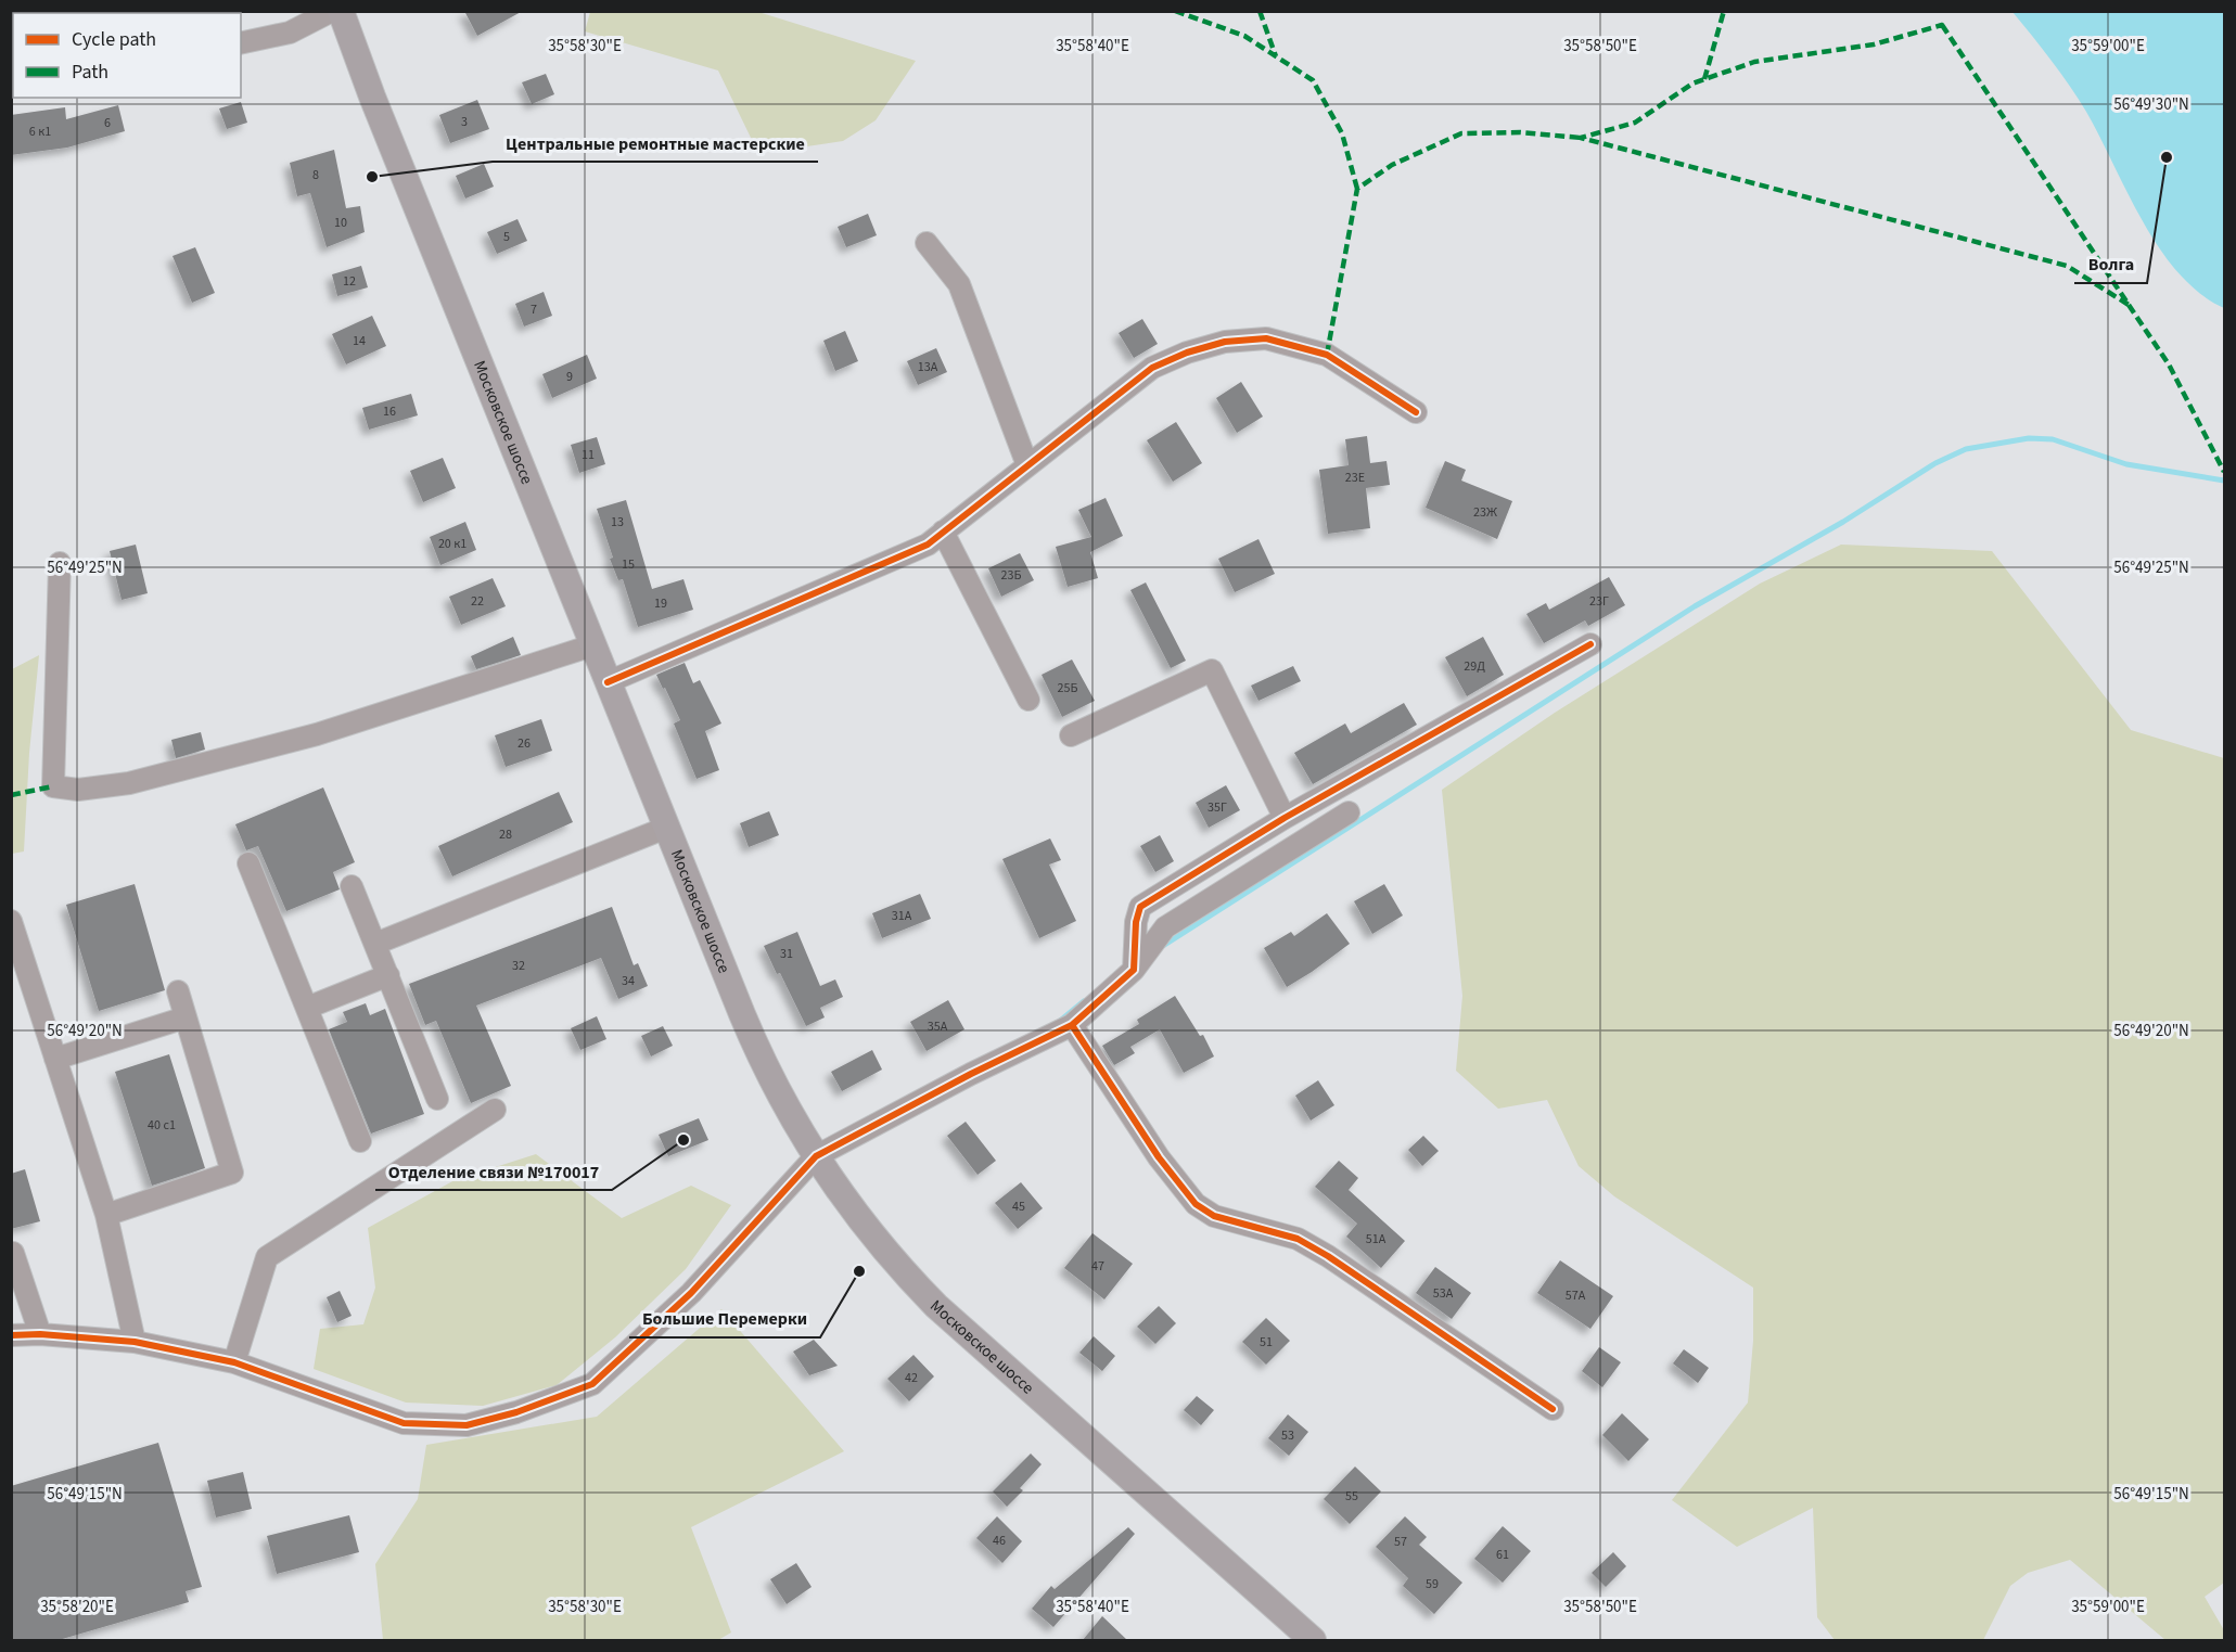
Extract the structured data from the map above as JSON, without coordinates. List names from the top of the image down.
{
  "streets": {
    "main road": ["Московское шоссе"]
  },
  "places": [
    "Волга",
    "Центральные ремонтные мастерские",
    "Отделение связи №170017",
    "Большие Перемерки"
  ],
  "house_numbers": [
    "3",
    "6",
    "6 к1",
    "8",
    "10",
    "5",
    "12",
    "7",
    "14",
    "13А",
    "9",
    "16",
    "11",
    "23Е",
    "23Ж",
    "13",
    "20 к1",
    "15",
    "23Б",
    "22",
    "23Г",
    "19",
    "29Д",
    "25Б",
    "26",
    "35Г",
    "28",
    "31А",
    "31",
    "32",
    "34",
    "35А",
    "40 с1",
    "45",
    "51А",
    "47",
    "53А",
    "57А",
    "51",
    "42",
    "53",
    "55",
    "46",
    "57",
    "61",
    "59"
  ],
  "legend": ["Cycle path", "Path"],
  "coordinates": [
    "35°58'30\"E",
    "35°58'40\"E",
    "35°58'50\"E",
    "35°59'00\"E",
    "56°49'30\"N",
    "56°49'25\"N",
    "56°49'20\"N",
    "56°49'15\"N",
    "35°58'20\"E"
  ]
}
